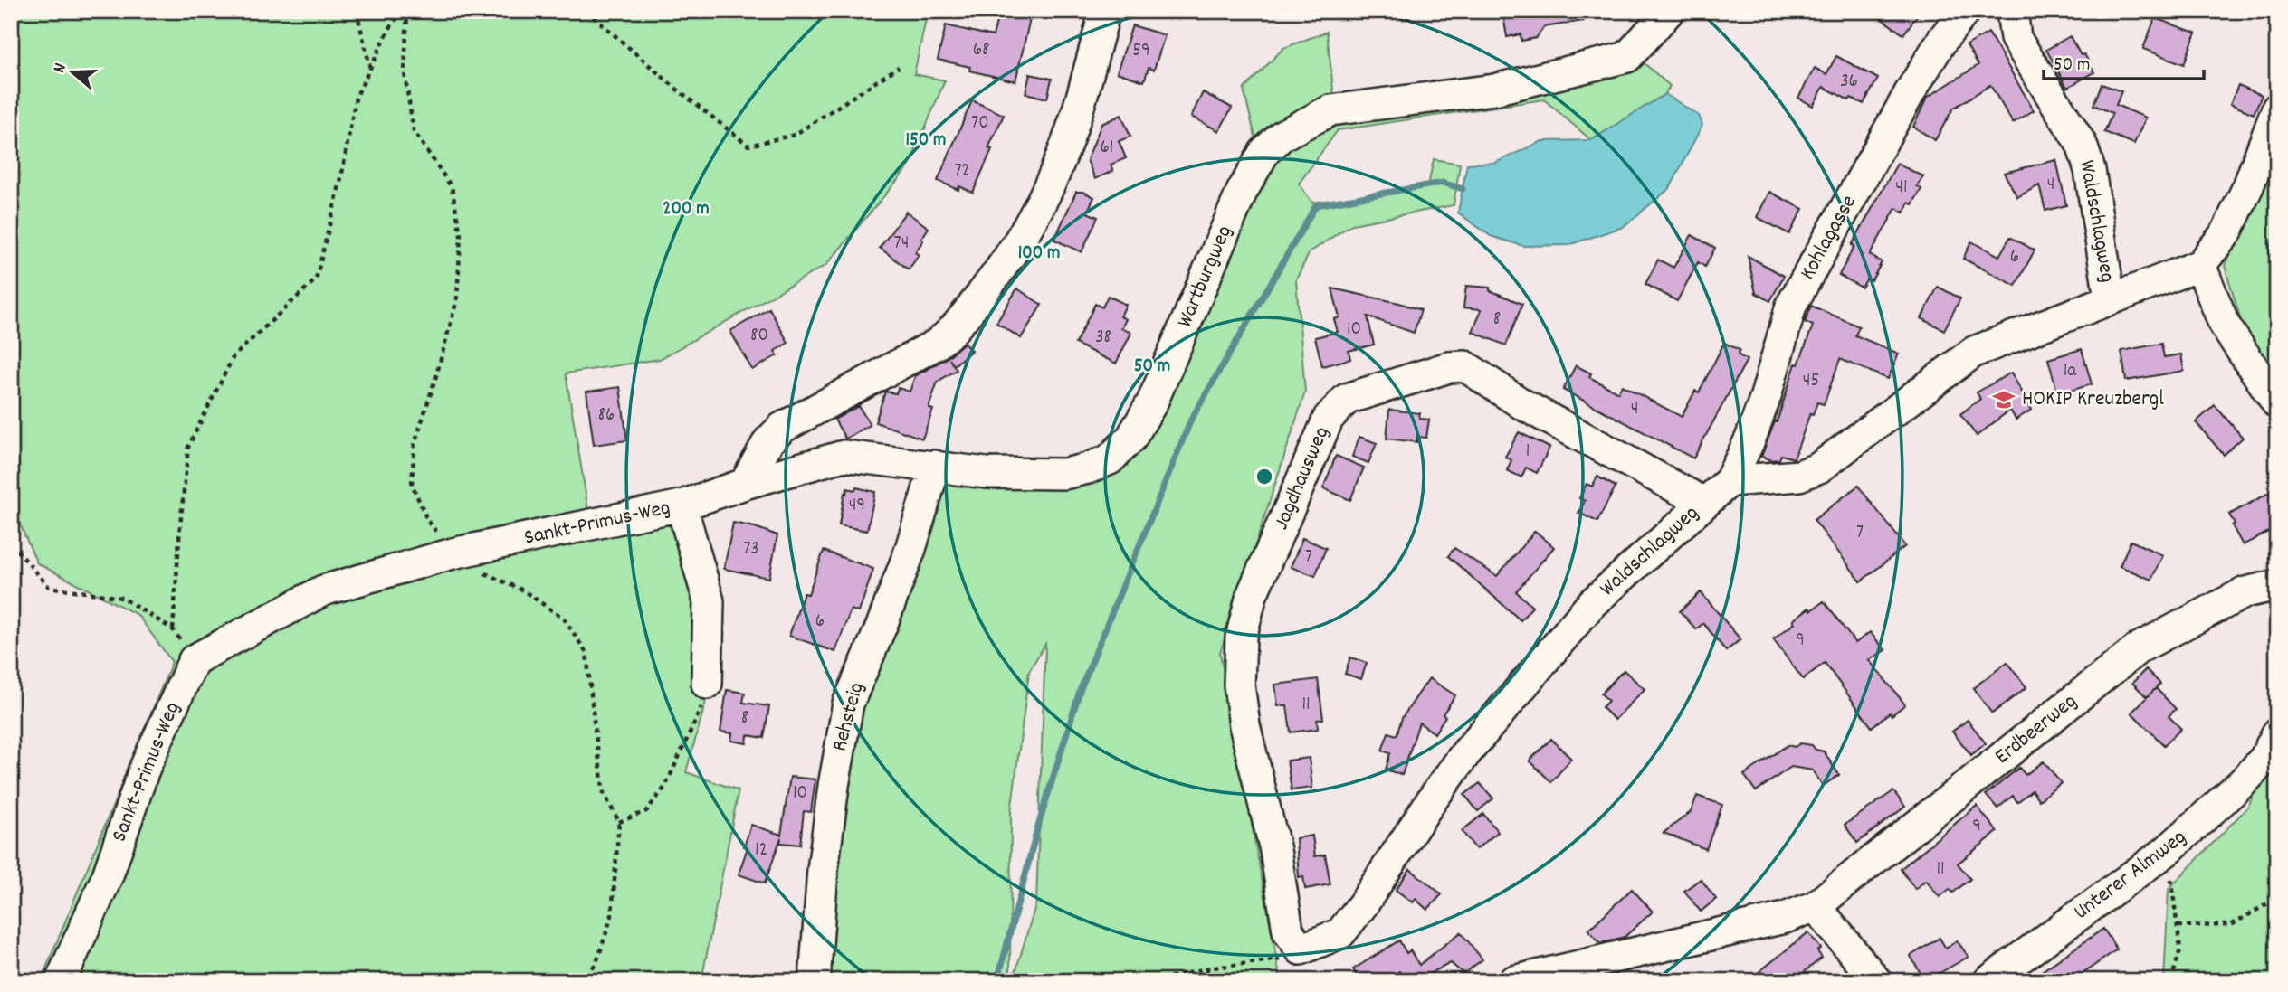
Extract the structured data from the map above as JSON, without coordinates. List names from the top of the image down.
{
  "streets": {
    "street": [
      "Waldschlagweg",
      "Kohlagasse",
      "Wartburgweg",
      "Jagdhausweg",
      "Sankt-Primus-Weg",
      "Rehsteig",
      "Erdbeerweg",
      "Unterer Almweg"
    ]
  },
  "crossings": [
    ["Waldschlagweg", "Kohlagasse"],
    ["Waldschlagweg", "Jagdhausweg"],
    ["Wartburgweg", "Sankt-Primus-Weg"],
    ["Wartburgweg", "Rehsteig"]
  ],
  "places": {
    "school or university": ["HOKIP Kreuzbergl"]
  },
  "house_numbers": [
    "68",
    "59",
    "36",
    "70",
    "61",
    "72",
    "4",
    "41",
    "74",
    "6",
    "8",
    "10",
    "80",
    "38",
    "1a",
    "45",
    "4",
    "86",
    "1",
    "49",
    "7",
    "73",
    "7",
    "6",
    "9",
    "11",
    "8",
    "10",
    "9",
    "12",
    "11"
  ],
  "scale_bar": "50 m",
  "north": "left",
  "rings": [
    "150 m",
    "200 m",
    "100 m",
    "50 m"
  ]
}
